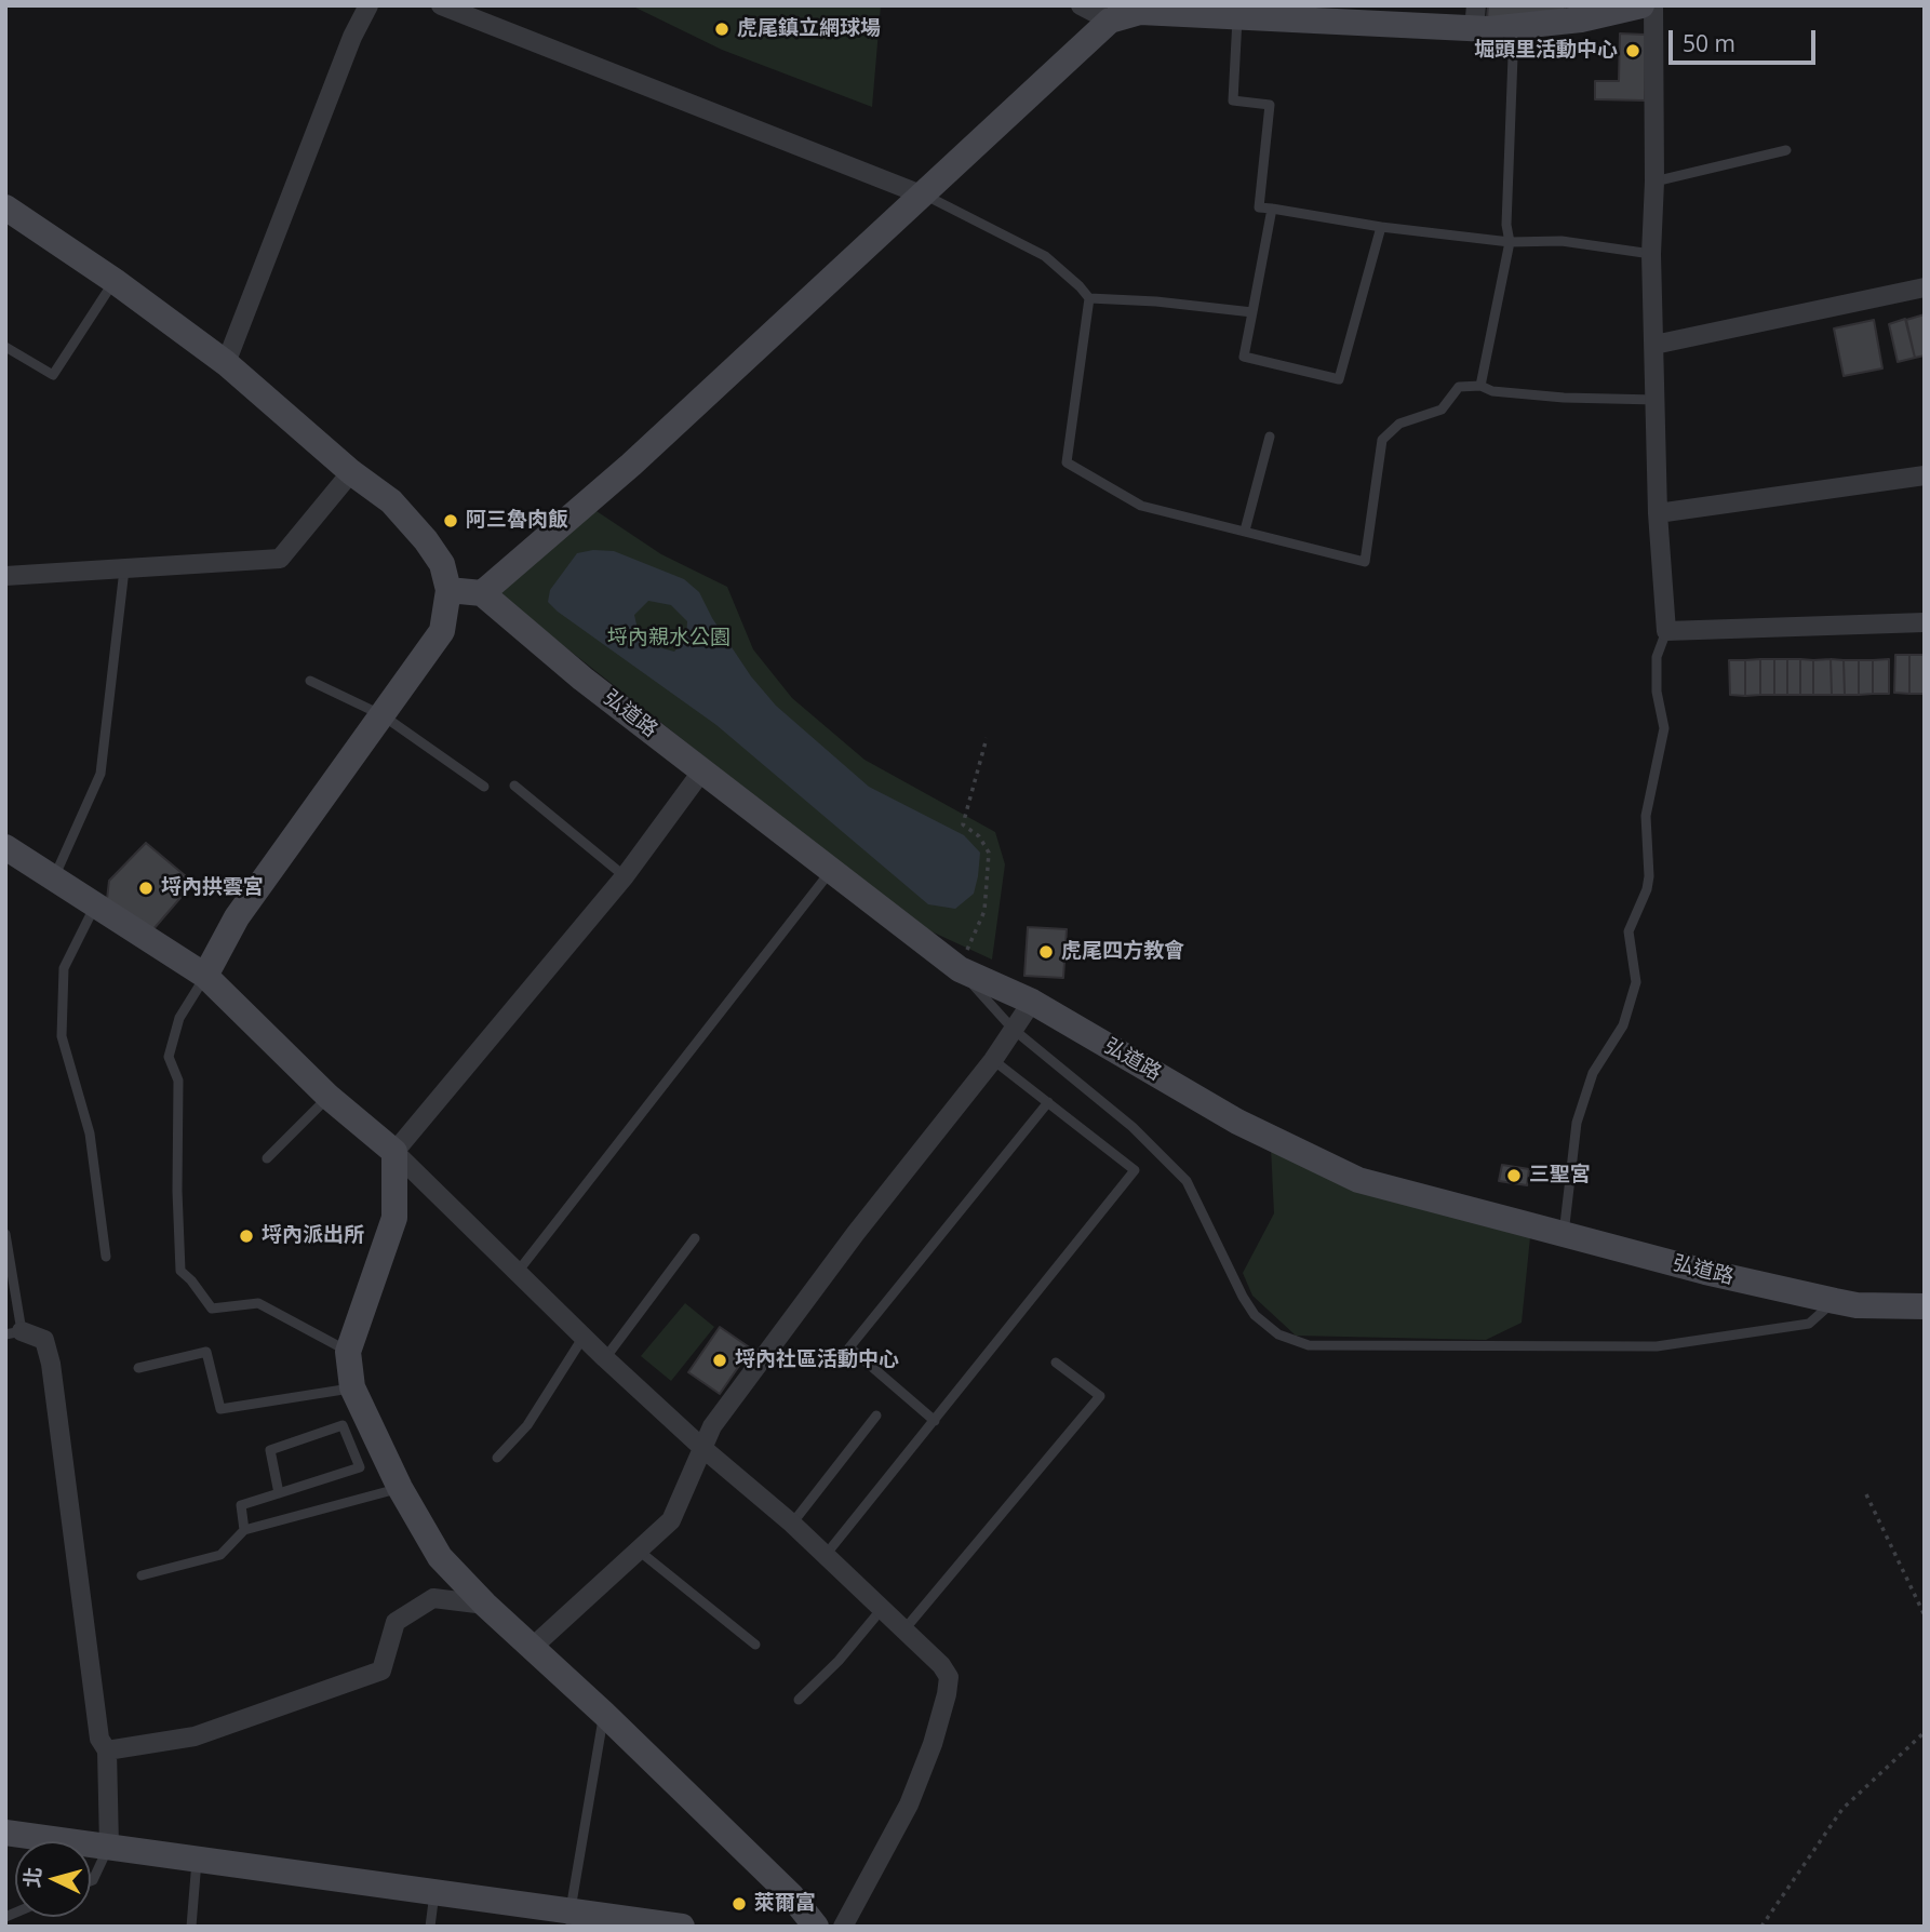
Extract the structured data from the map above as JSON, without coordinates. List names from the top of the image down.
{
  "streets": {
    "street": ["弘道路"]
  },
  "parks": ["埒內親水公園"],
  "places": [
    "虎尾鎮立網球場",
    "堀頭里活動中心",
    "阿三魯肉飯",
    "埒內拱雲宮",
    "虎尾四方教會",
    "三聖宮",
    "埒內派出所",
    "埒內社區活動中心",
    "萊爾富"
  ],
  "scale_bar": "50 m",
  "north": "left"
}
